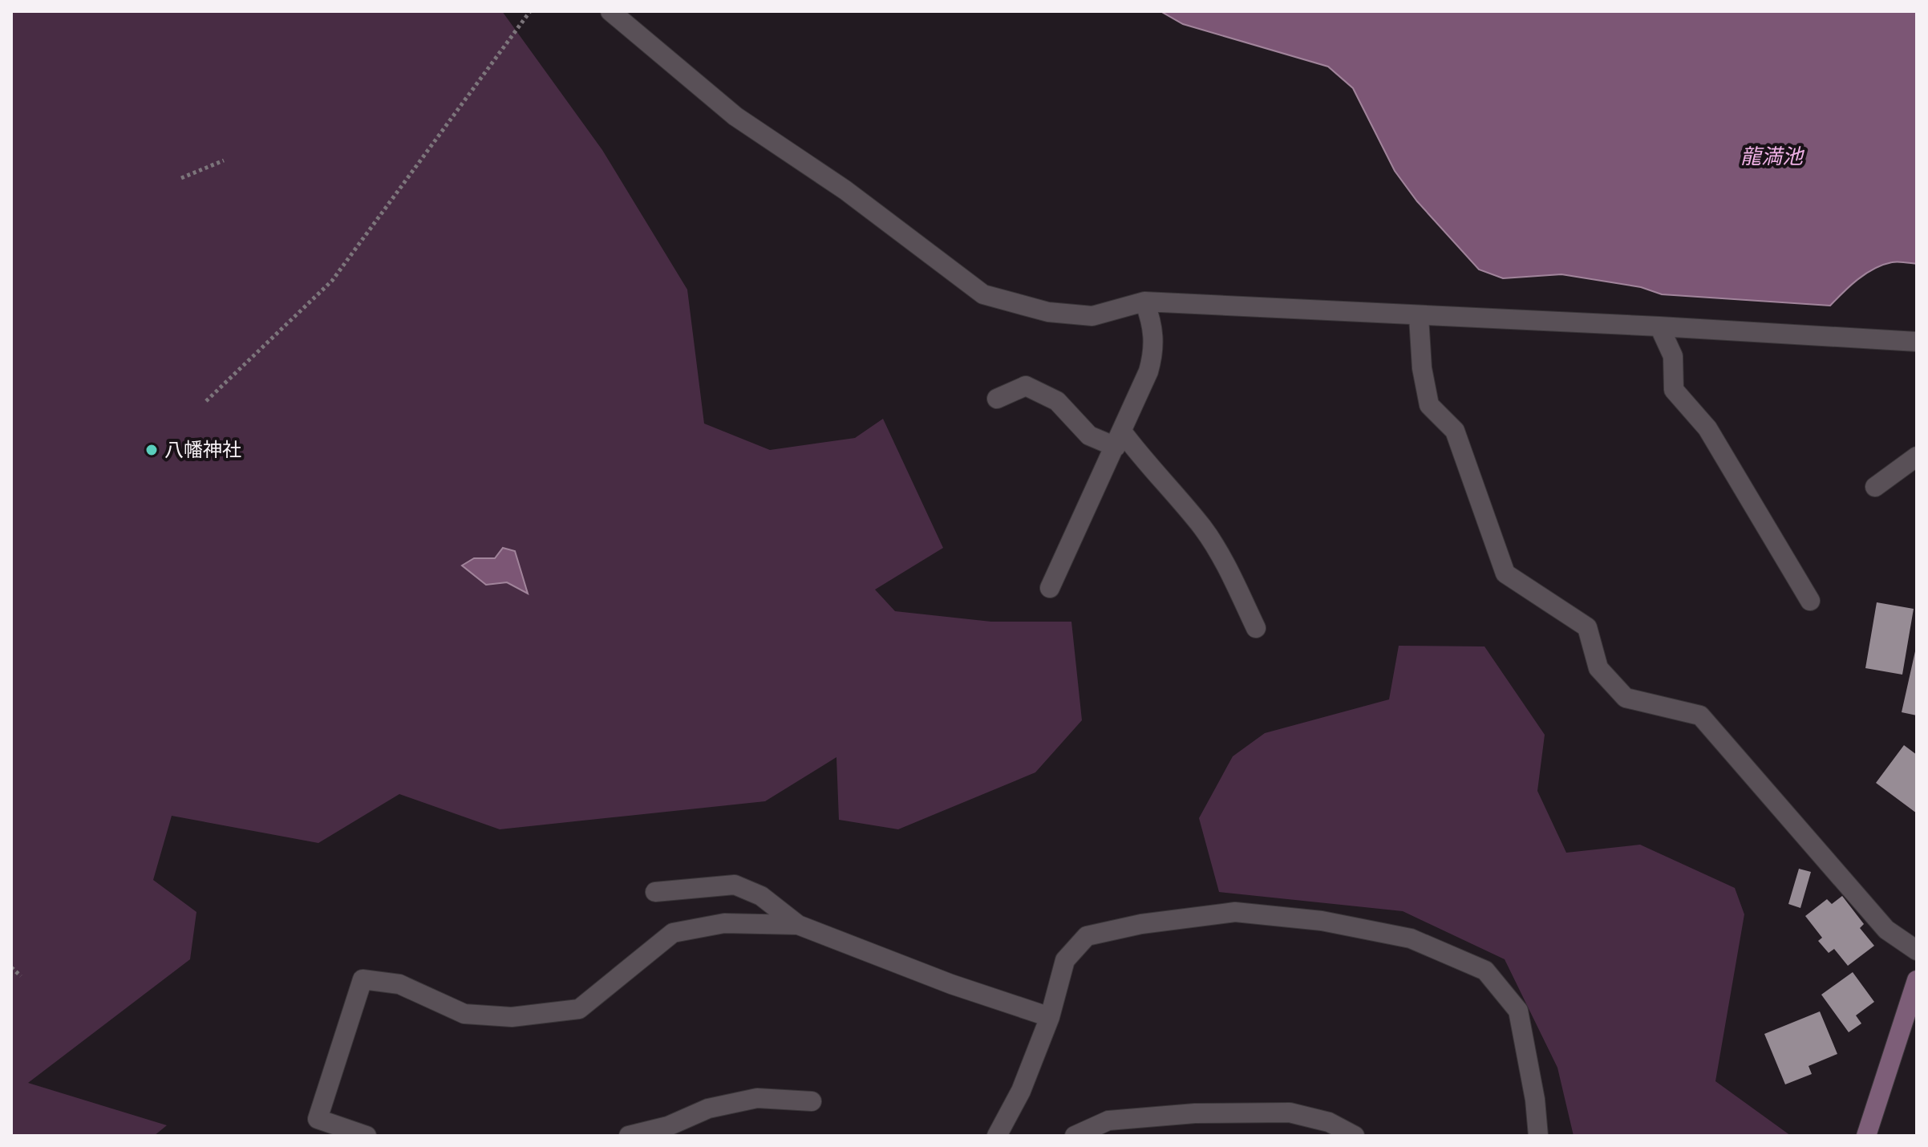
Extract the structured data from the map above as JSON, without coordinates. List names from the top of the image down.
{
  "water": ["龍満池"],
  "places": ["八幡神社"]
}
